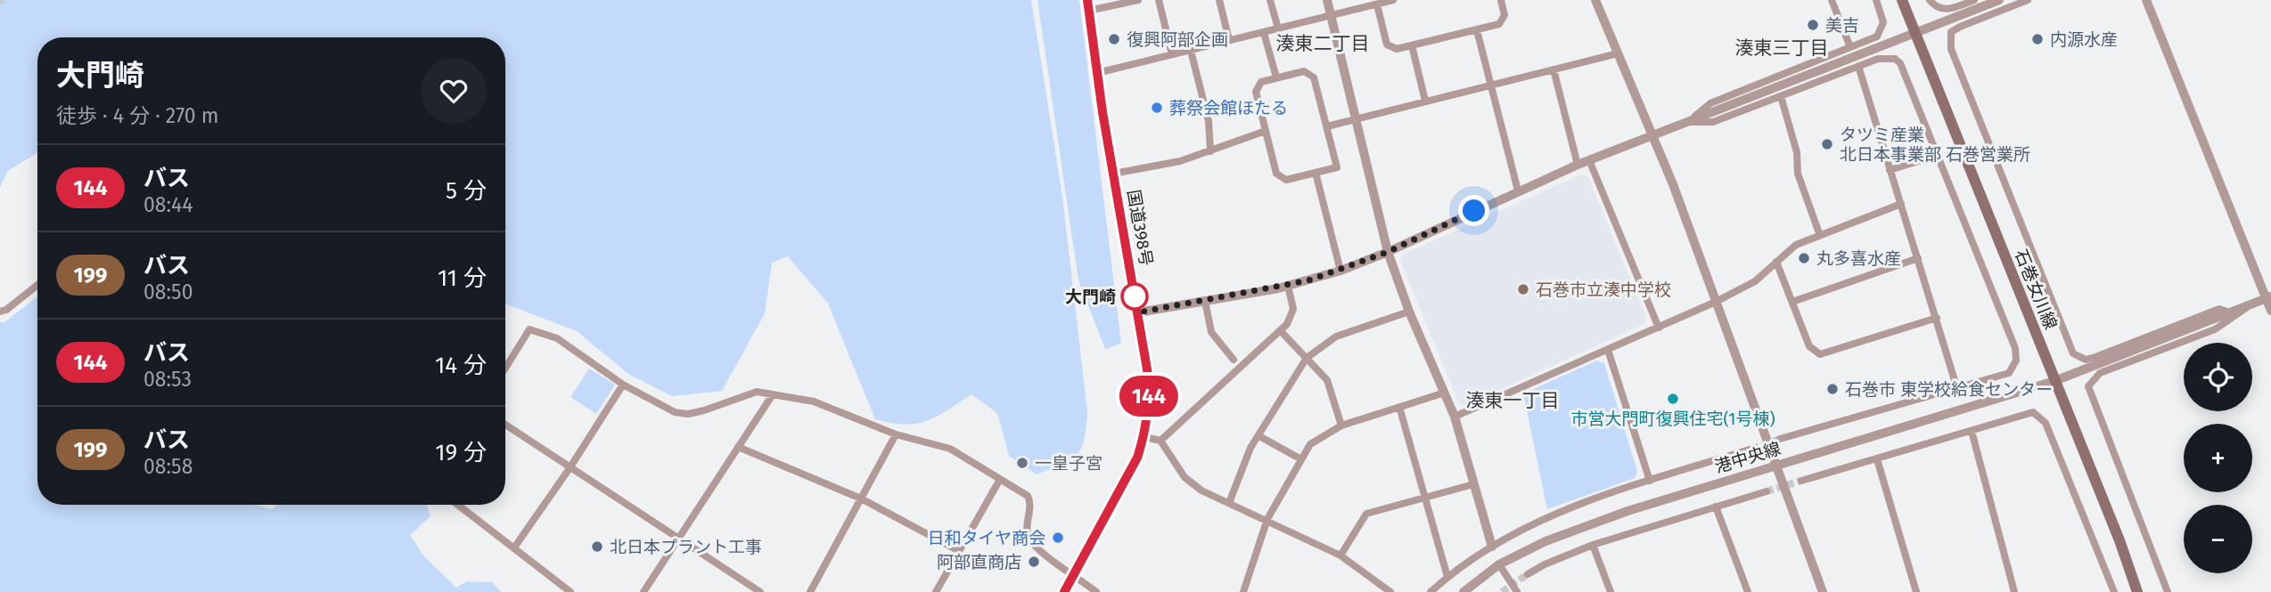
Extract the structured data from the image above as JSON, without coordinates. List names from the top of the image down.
{
  "streets": {
    "highway": ["国道398号"],
    "main road": ["石巻女川線"],
    "street": ["港中央線"]
  },
  "crossings": [
    ["石巻女川線", "港中央線"]
  ],
  "districts": ["湊東二丁目", "湊東三丁目", "湊東一丁目"],
  "places": [
    "美吉",
    "復興阿部企画",
    "内源水産",
    "葬祭会館ほたる",
    "タツミ産業 北日本事業部 石巻営業所",
    "丸多喜水産",
    "石巻市立湊中学校",
    "大門崎",
    "石巻市 東学校給食センター",
    "市営大門町復興住宅(1号棟)",
    "一皇子宮",
    "日和タイヤ商会",
    "北日本プラント工事",
    "阿部直商店"
  ],
  "lines": ["bus line 144"],
  "page": {
    "on_map": "144",
    "heading": ["大門崎", "徒歩 · 4 分 · 270 m"],
    "list": [
      {
        "mark": "144",
        "name": "バス",
        "note": "08:44",
        "value": "5 分"
      },
      {
        "mark": "199",
        "name": "バス",
        "note": "08:50",
        "value": "11 分"
      },
      {
        "mark": "144",
        "name": "バス",
        "note": "08:53",
        "value": "14 分"
      },
      {
        "mark": "199",
        "name": "バス",
        "note": "08:58",
        "value": "19 分"
      }
    ],
    "map_buttons": ["+", "−"]
  }
}
